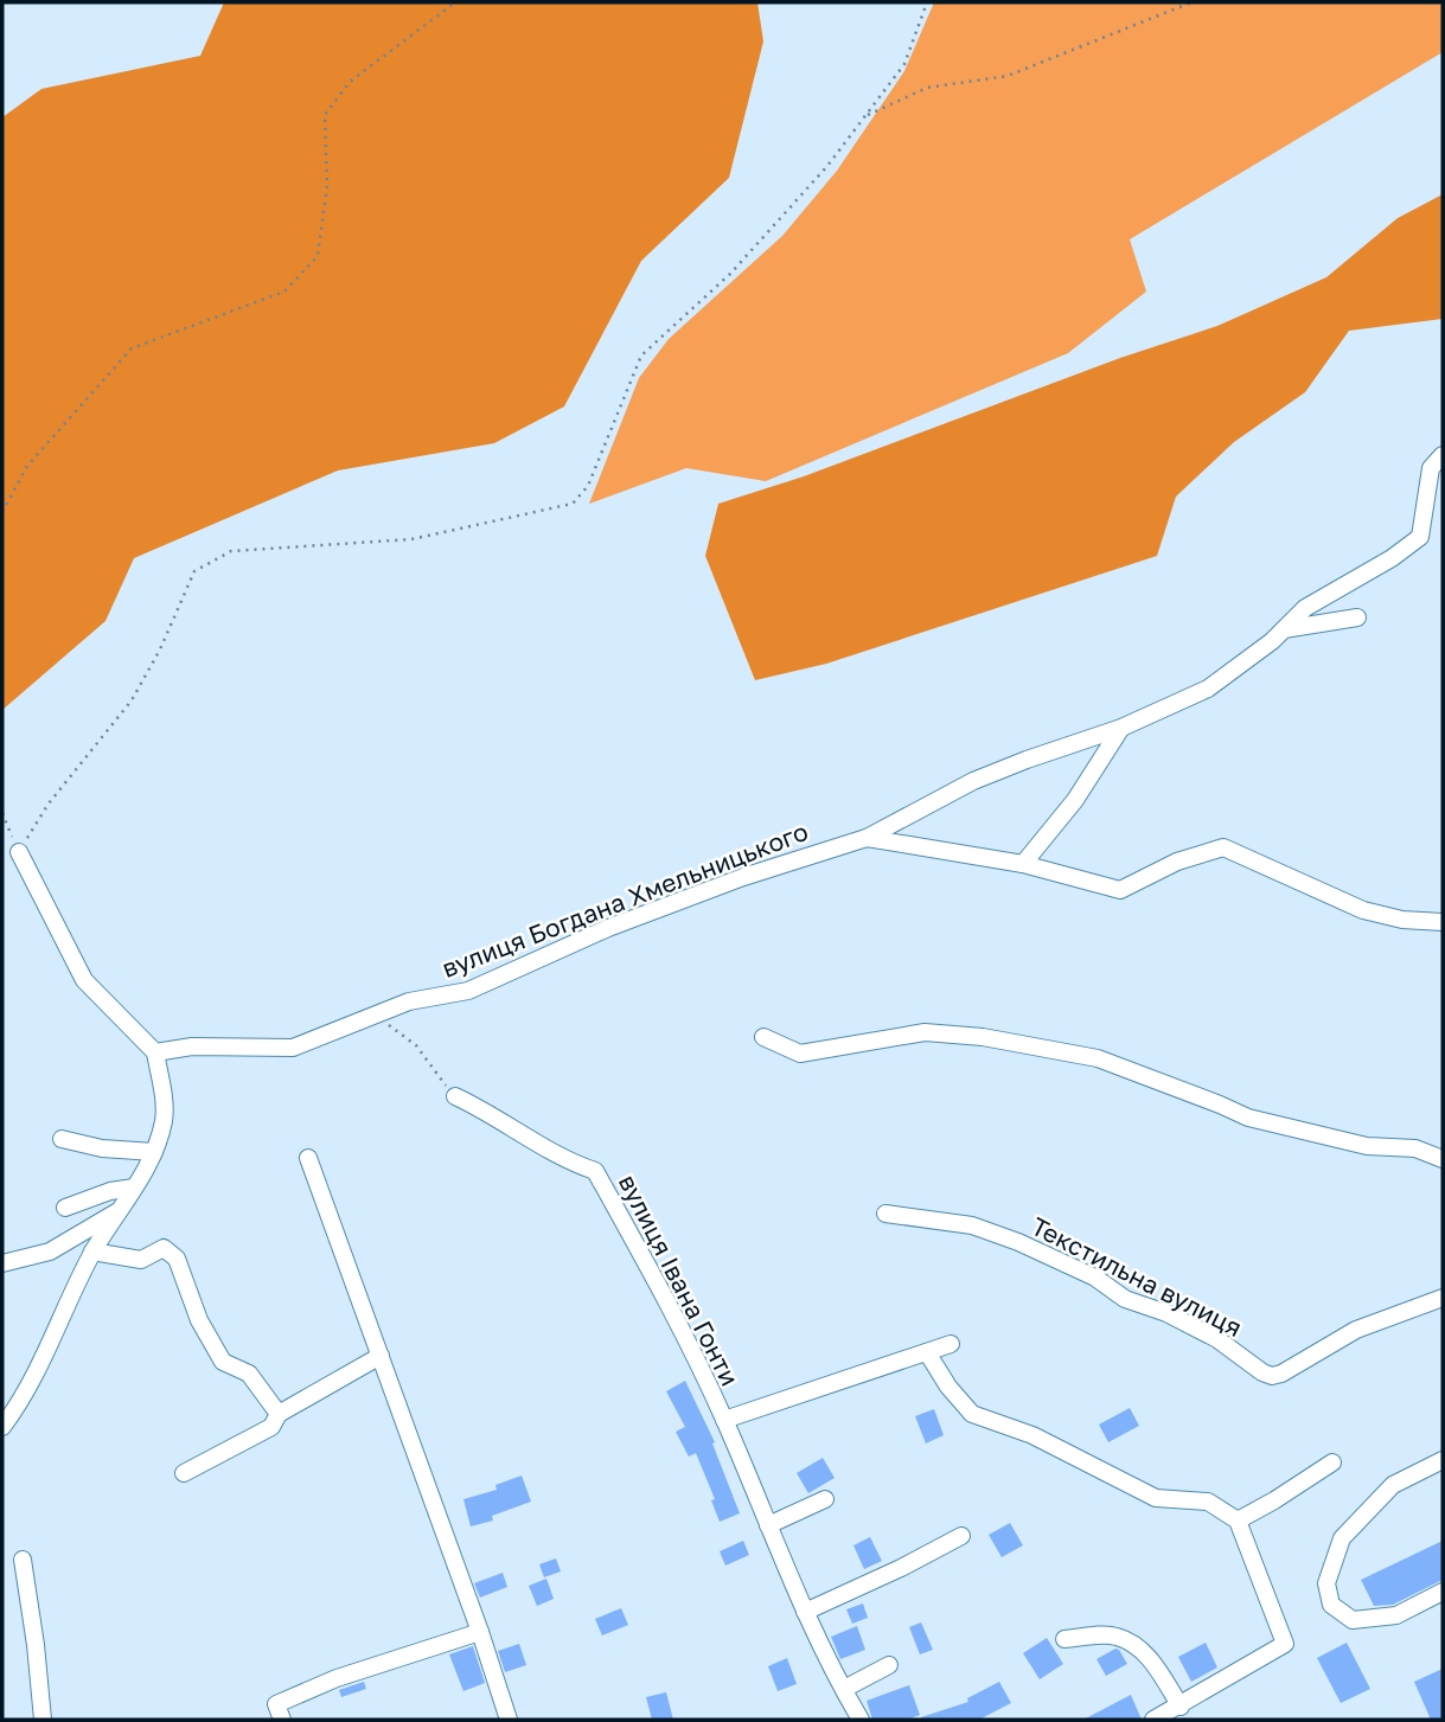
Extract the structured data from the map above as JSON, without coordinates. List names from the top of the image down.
{
  "streets": {
    "street": ["вулиця Богдана Хмельницького", "Текстильна вулиця", "вулиця Івана Гонти"]
  }
}
